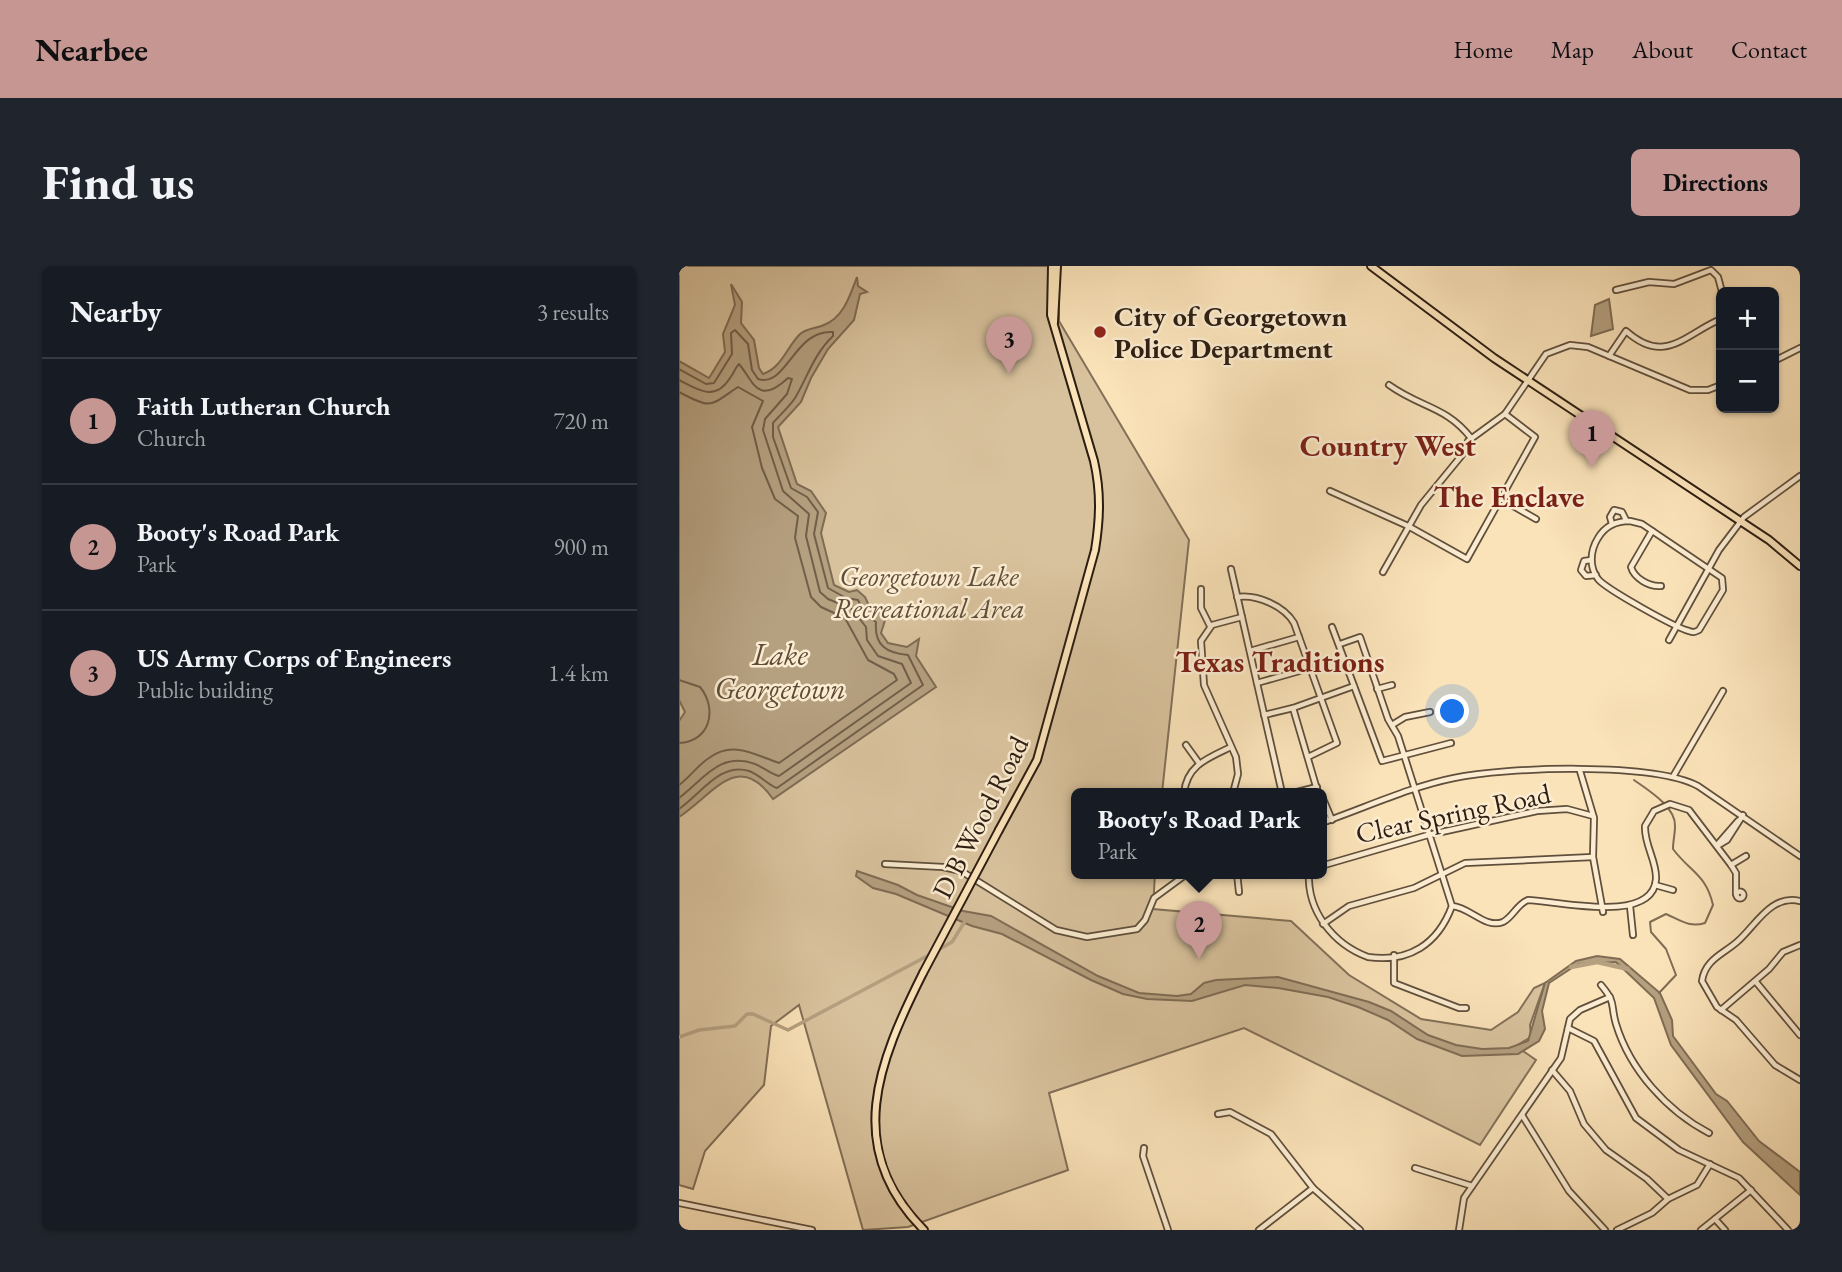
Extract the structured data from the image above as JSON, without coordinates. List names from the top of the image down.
{
  "streets": {
    "main road": ["D B Wood Road"],
    "street": ["Clear Spring Road"]
  },
  "districts": ["Country West", "The Enclave", "Texas Traditions"],
  "water": ["Lake Georgetown"],
  "parks": ["Georgetown Lake Recreational Area"],
  "places": ["City of Georgetown Police Department"],
  "page": {
    "header": "Nearbee",
    "nav": [
      "Home",
      "Map",
      "About",
      "Contact"
    ],
    "buttons": "Directions",
    "title": "Find us",
    "heading": ["Nearby", "3 results"],
    "map_buttons": ["+", "−"],
    "pins": ["3", "1", "2"],
    "list": [
      {
        "mark": "1",
        "name": "Faith Lutheran Church",
        "note": "Church",
        "value": "720 m"
      },
      {
        "mark": "2",
        "name": "Booty's Road Park",
        "note": "Park",
        "value": "900 m"
      },
      {
        "mark": "3",
        "name": "US Army Corps of Engineers",
        "note": "Public building",
        "value": "1.4 km"
      }
    ],
    "popup": ["Booty's Road Park", "Park"]
  }
}
